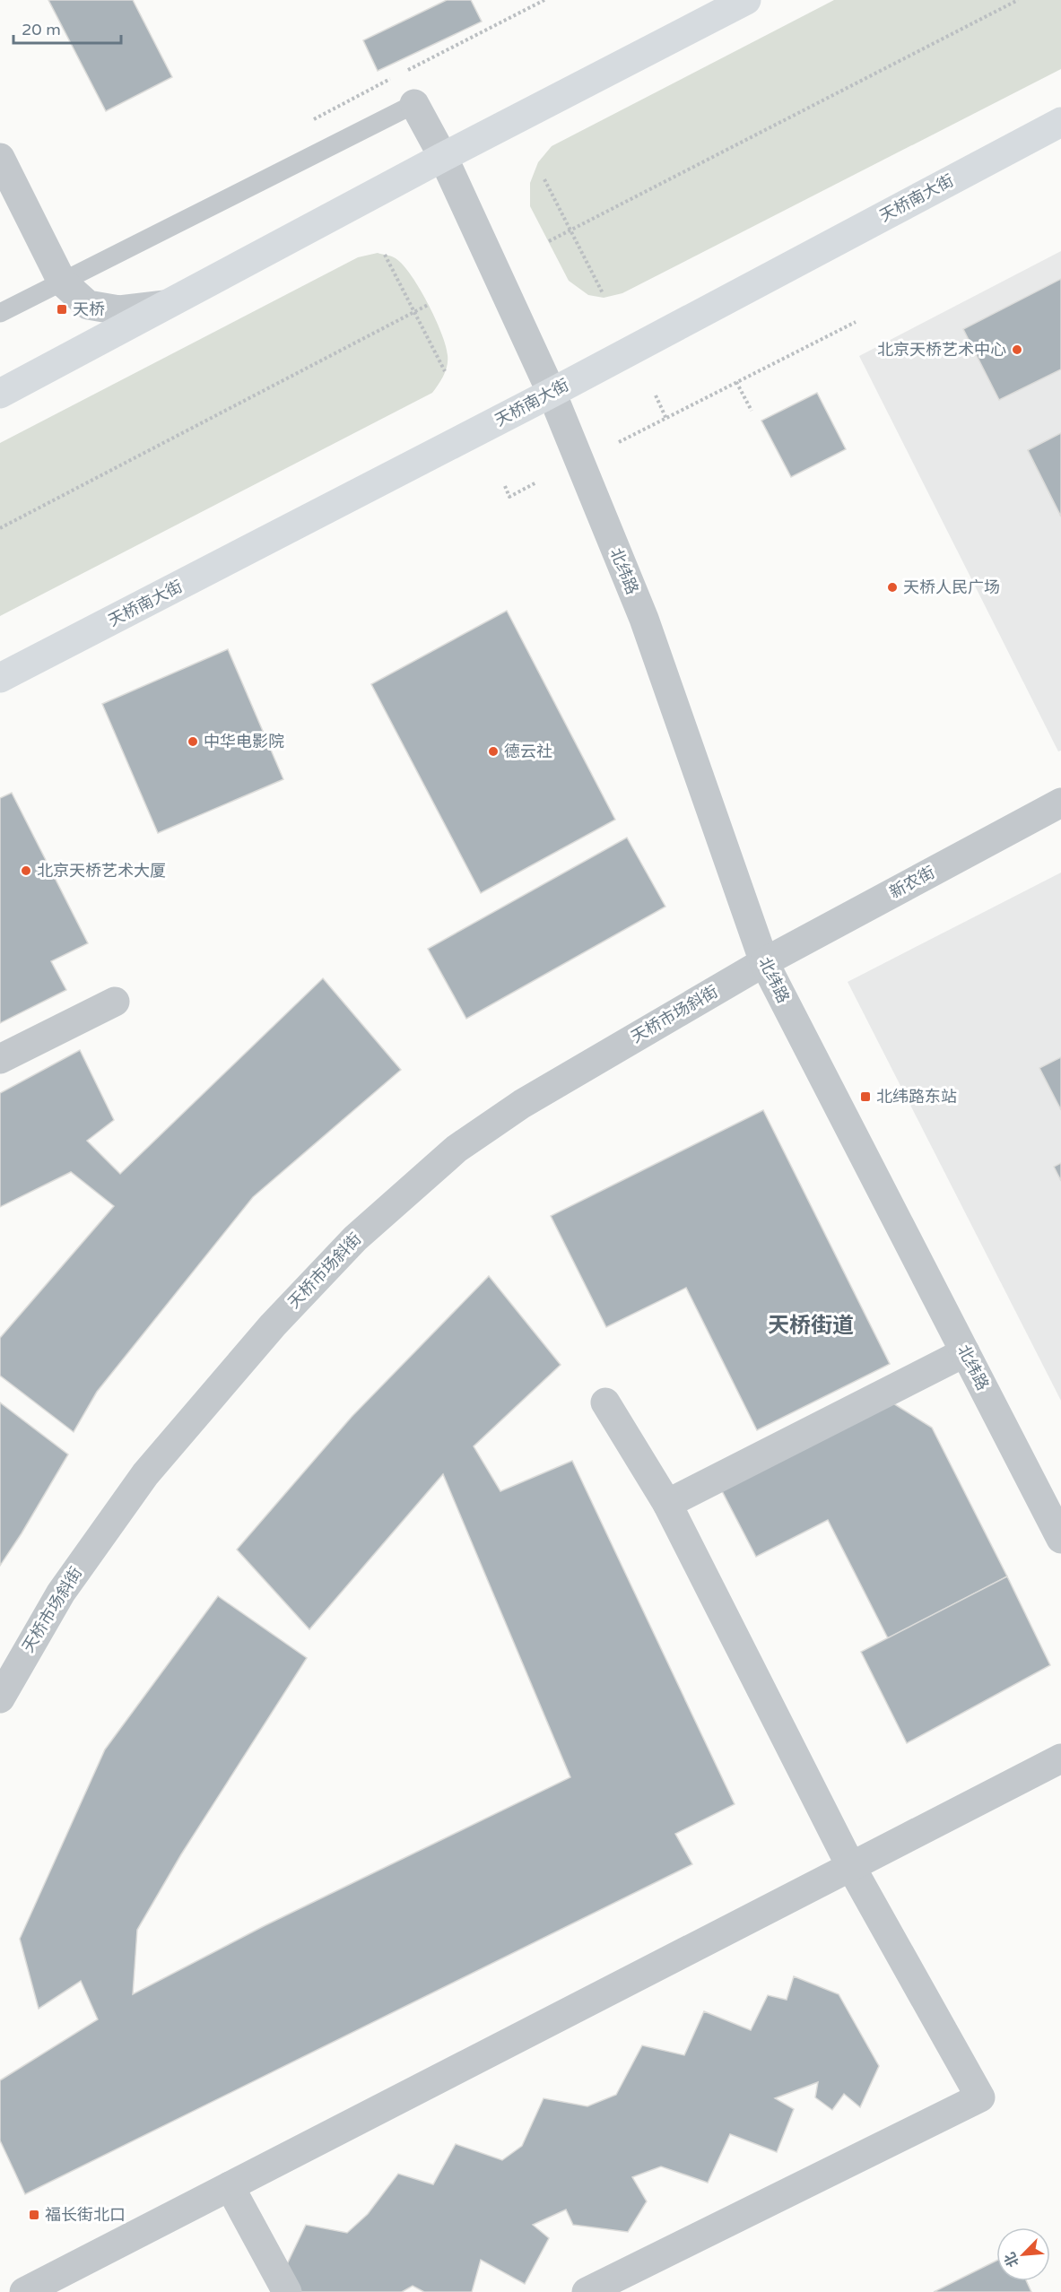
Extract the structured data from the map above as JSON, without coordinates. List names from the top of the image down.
{
  "streets": {
    "main road": ["天桥南大街"],
    "street": ["北纬路", "新农街", "天桥市场斜街"]
  },
  "crossings": [
    ["天桥南大街", "北纬路"],
    ["北纬路", "新农街"],
    ["北纬路", "天桥市场斜街"],
    ["新农街", "天桥市场斜街"]
  ],
  "districts": ["天桥街道"],
  "places": {
    "transit": ["天桥", "北纬路东站", "福长街北口"],
    "other": [
      "北京天桥艺术中心",
      "天桥人民广场",
      "中华电影院",
      "德云社",
      "北京天桥艺术大厦"
    ]
  },
  "scale_bar": "20 m",
  "north": "bottom left"
}
